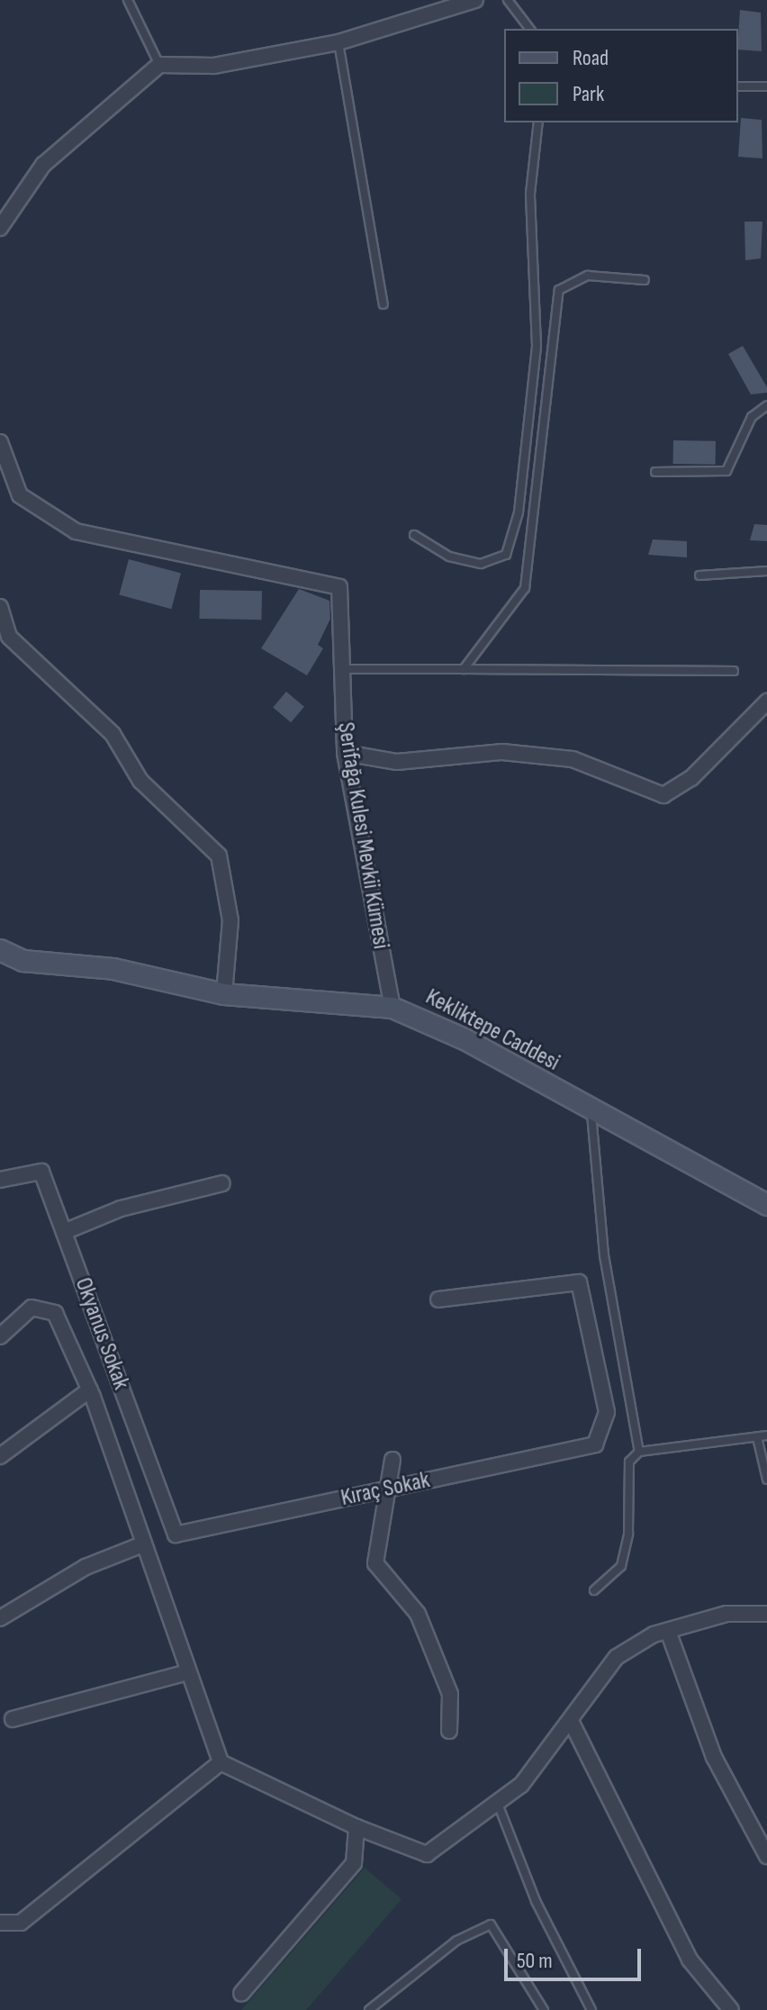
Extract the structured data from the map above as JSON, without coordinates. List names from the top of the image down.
{
  "streets": {
    "street": [
      "Şerifağa Kulesi Mevkii Kümesi",
      "Kekliktepe Caddesi",
      "Okyanus Sokak",
      "Kıraç Sokak"
    ]
  },
  "crossings": [
    ["Şerifağa Kulesi Mevkii Kümesi", "Kekliktepe Caddesi"],
    ["Okyanus Sokak", "Kıraç Sokak"]
  ],
  "legend": ["Road", "Park"],
  "scale_bar": "50 m"
}
